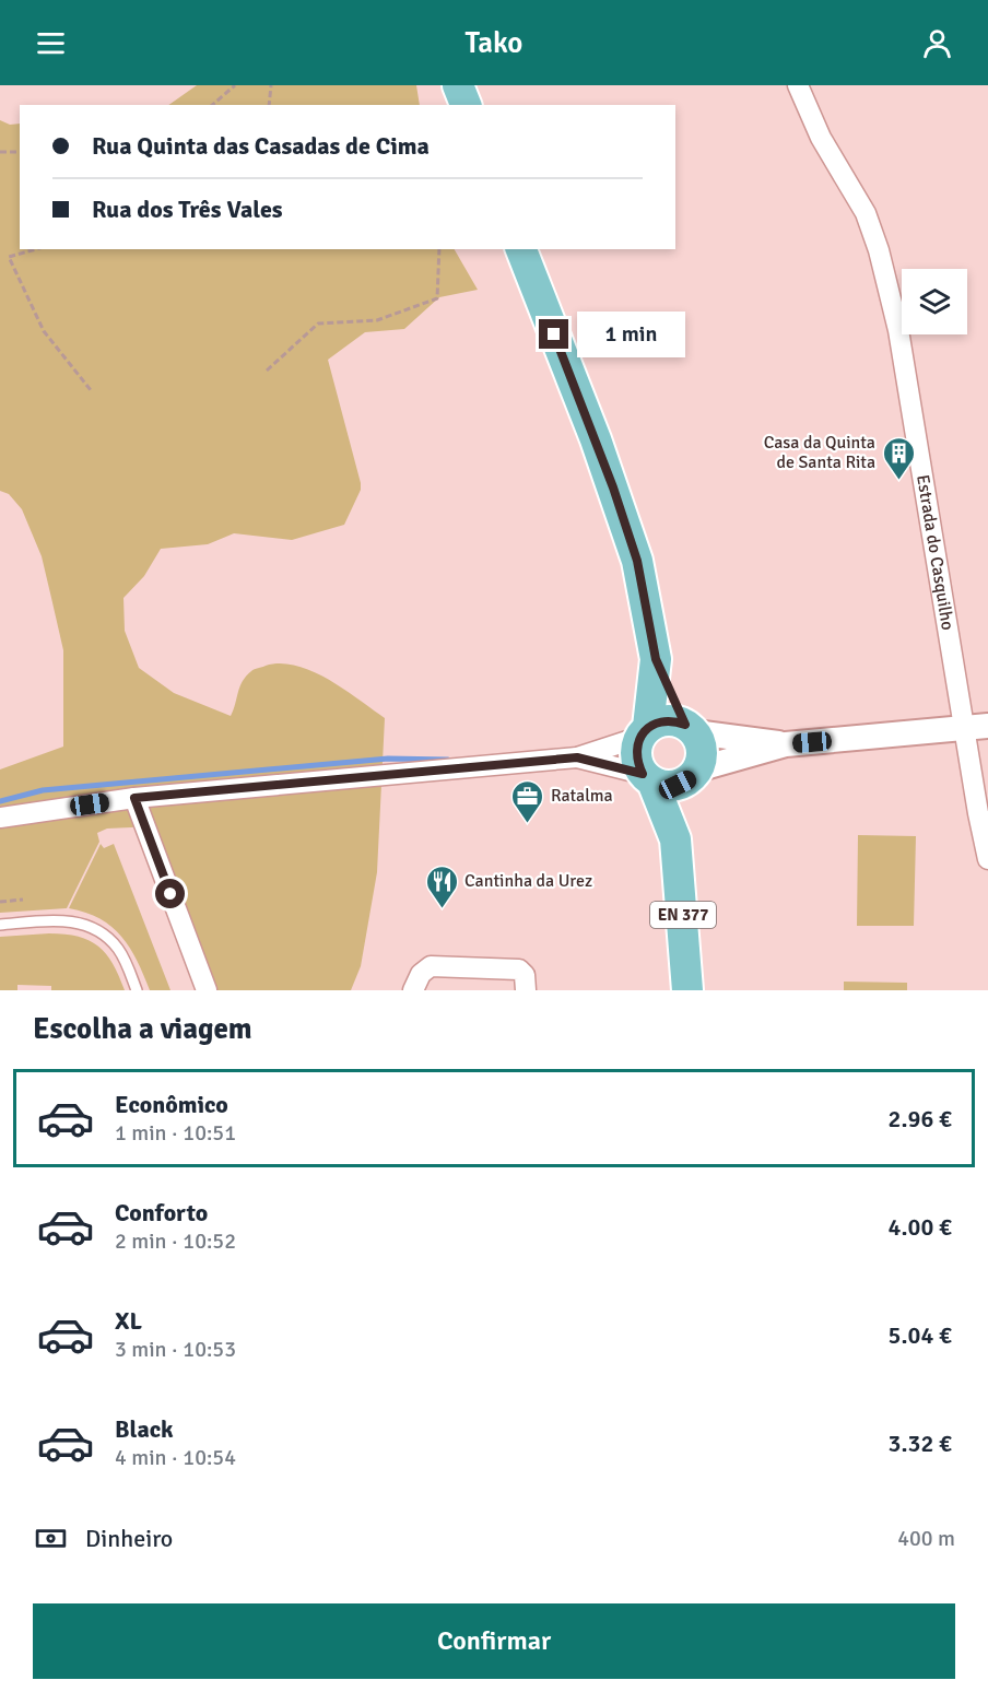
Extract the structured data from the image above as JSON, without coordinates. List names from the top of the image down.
{
  "streets": {
    "main road": ["EN 377"],
    "street": ["Estrada do Casquilho"]
  },
  "places": {
    "building": ["Casa da Quinta de Santa Rita"],
    "office": ["Ratalma"],
    "restaurant": ["Cantinha da Urez"]
  },
  "page": {
    "header": "Tako",
    "banner": ["Rua Quinta das Casadas de Cima", "Rua dos Três Vales"],
    "bubble": "1 min",
    "heading": "Escolha a viagem",
    "list": [
      {
        "name": "Econômico",
        "note": "1 min · 10:51",
        "value": "2.96 €"
      },
      {
        "name": "Conforto",
        "note": "2 min · 10:52",
        "value": "4.00 €"
      },
      {
        "name": "XL",
        "note": "3 min · 10:53",
        "value": "5.04 €"
      },
      {
        "name": "Black",
        "note": "4 min · 10:54",
        "value": "3.32 €"
      }
    ],
    "pay": ["Dinheiro", "400 m"],
    "buttons": "Confirmar"
  }
}
